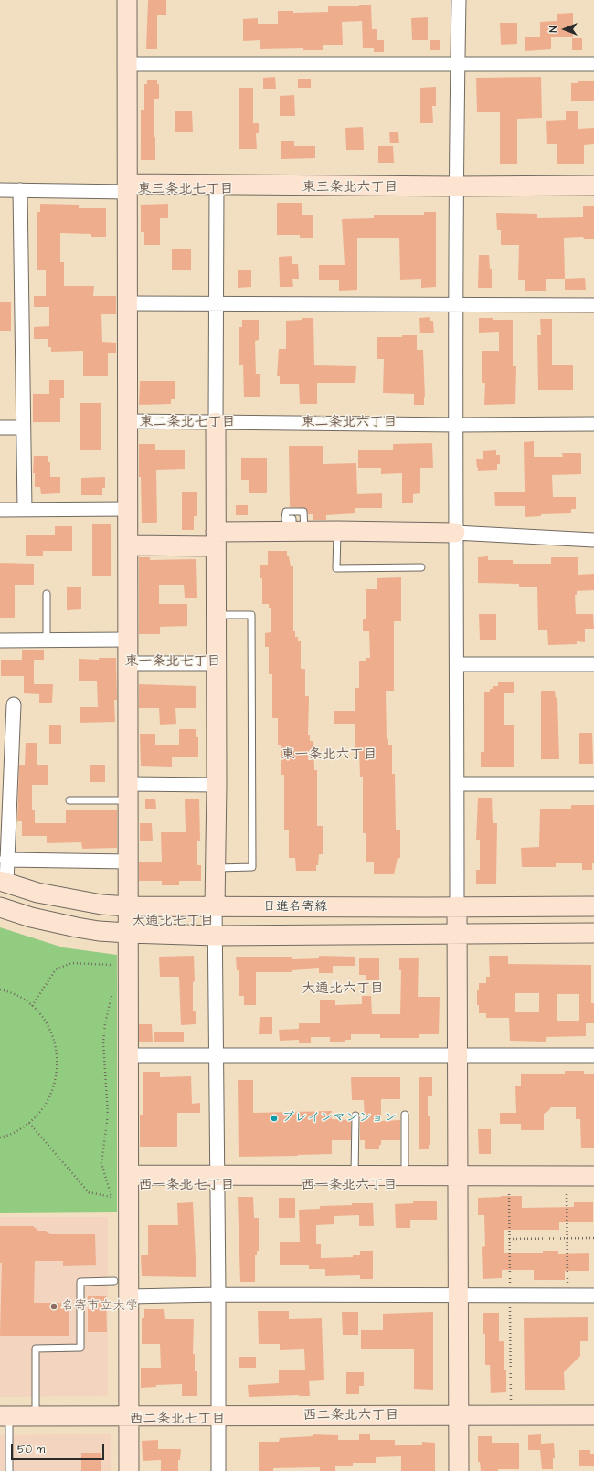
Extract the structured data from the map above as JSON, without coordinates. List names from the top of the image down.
{
  "streets": {
    "street": ["日進名寄線"]
  },
  "districts": [
    "東三条北六丁目",
    "東三条北七丁目",
    "東二条北七丁目",
    "東二条北六丁目",
    "東一条北七丁目",
    "東一条北六丁目",
    "大通北七丁目",
    "大通北六丁目",
    "西一条北七丁目",
    "西一条北六丁目",
    "西二条北六丁目",
    "西二条北七丁目"
  ],
  "places": ["ブレインマンション", "名寄市立大学"],
  "scale_bar": "50 m",
  "north": "left"
}
